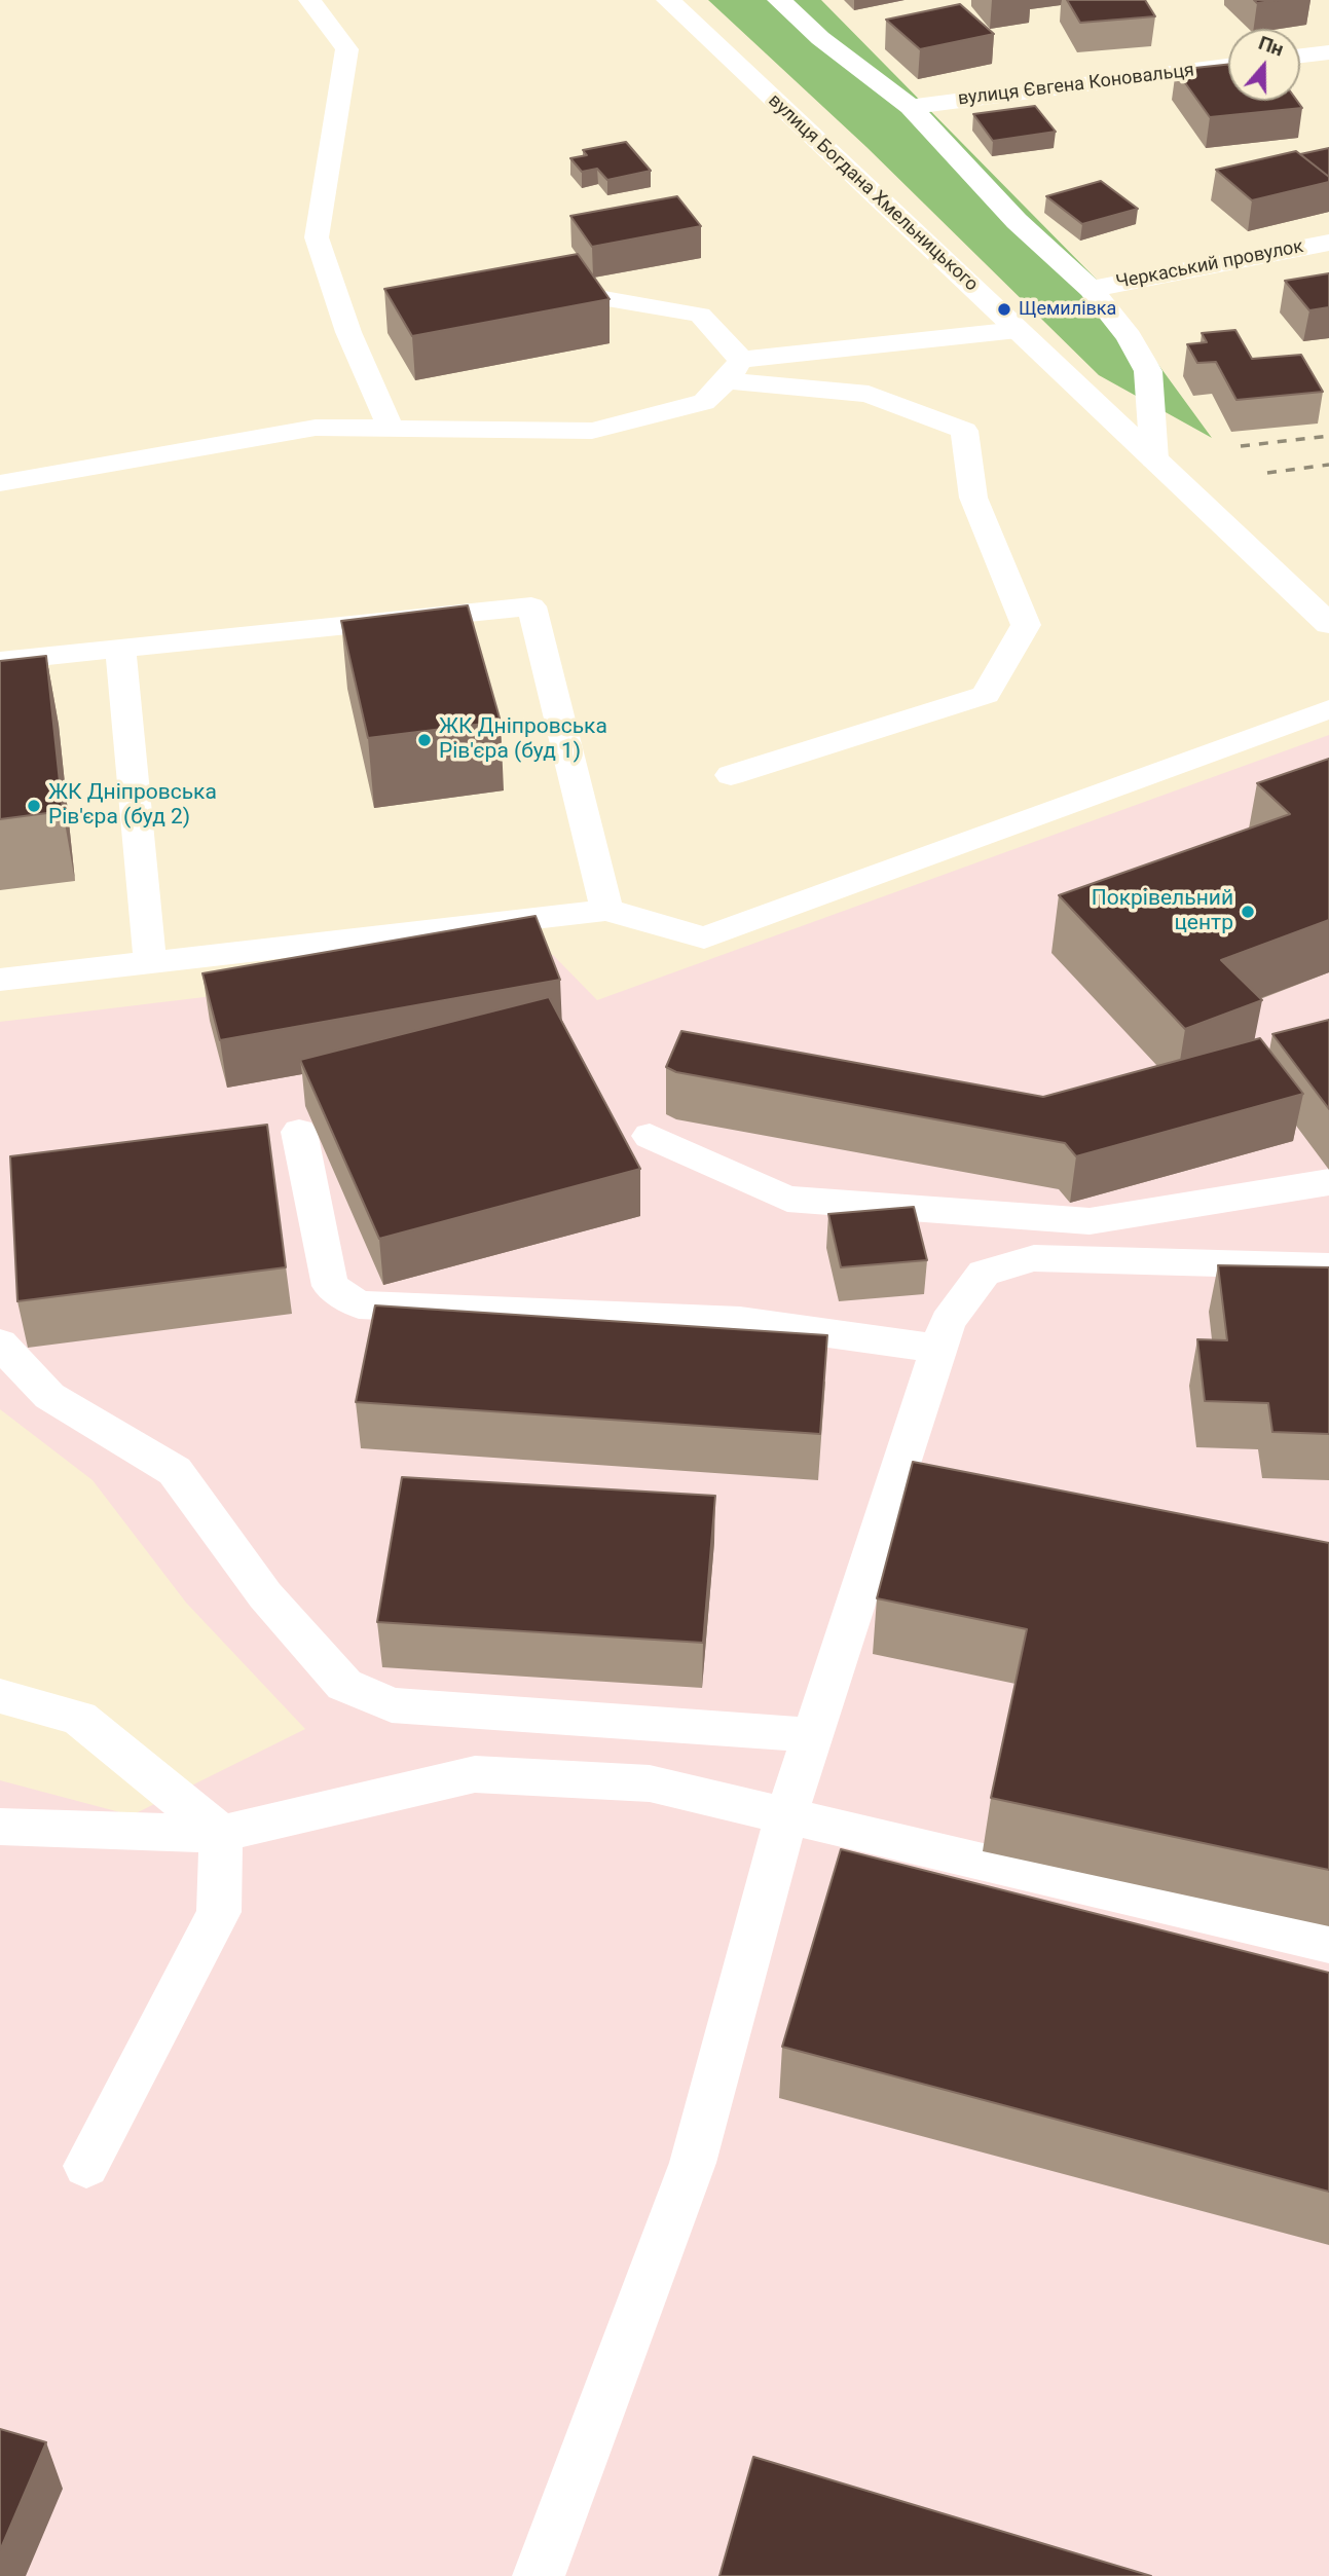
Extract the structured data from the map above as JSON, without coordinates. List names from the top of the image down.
{
  "streets": {
    "street": ["вулиця Євгена Коновальця", "вулиця Богдана Хмельницького", "Черкаський провулок"]
  },
  "places": [
    "Щемилівка",
    "ЖК Дніпровська Рів'єра (буд 1)",
    "ЖК Дніпровська Рів'єра (буд 2)",
    "Покрівельний центр"
  ],
  "north": "top"
}
